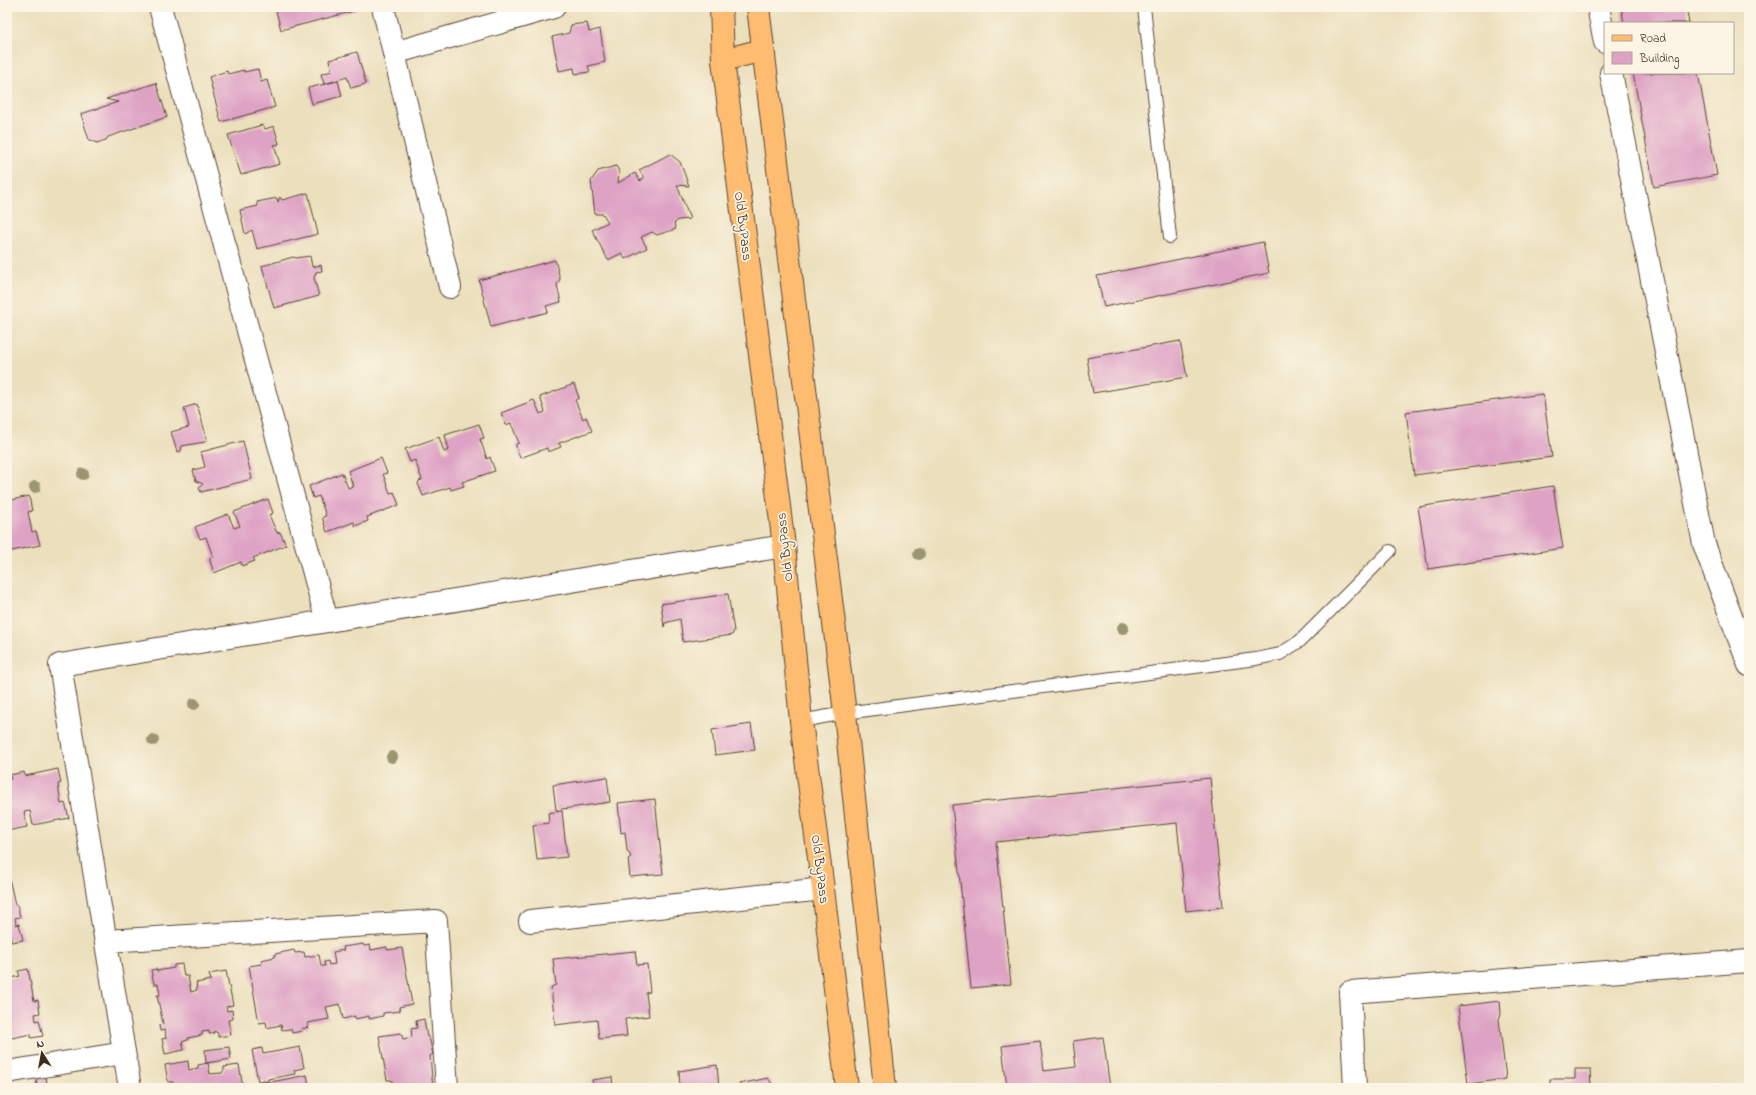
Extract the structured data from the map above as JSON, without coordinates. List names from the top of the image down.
{
  "streets": {
    "main road": ["Old ByPass"]
  },
  "legend": ["Road", "Building"],
  "north": "top"
}
